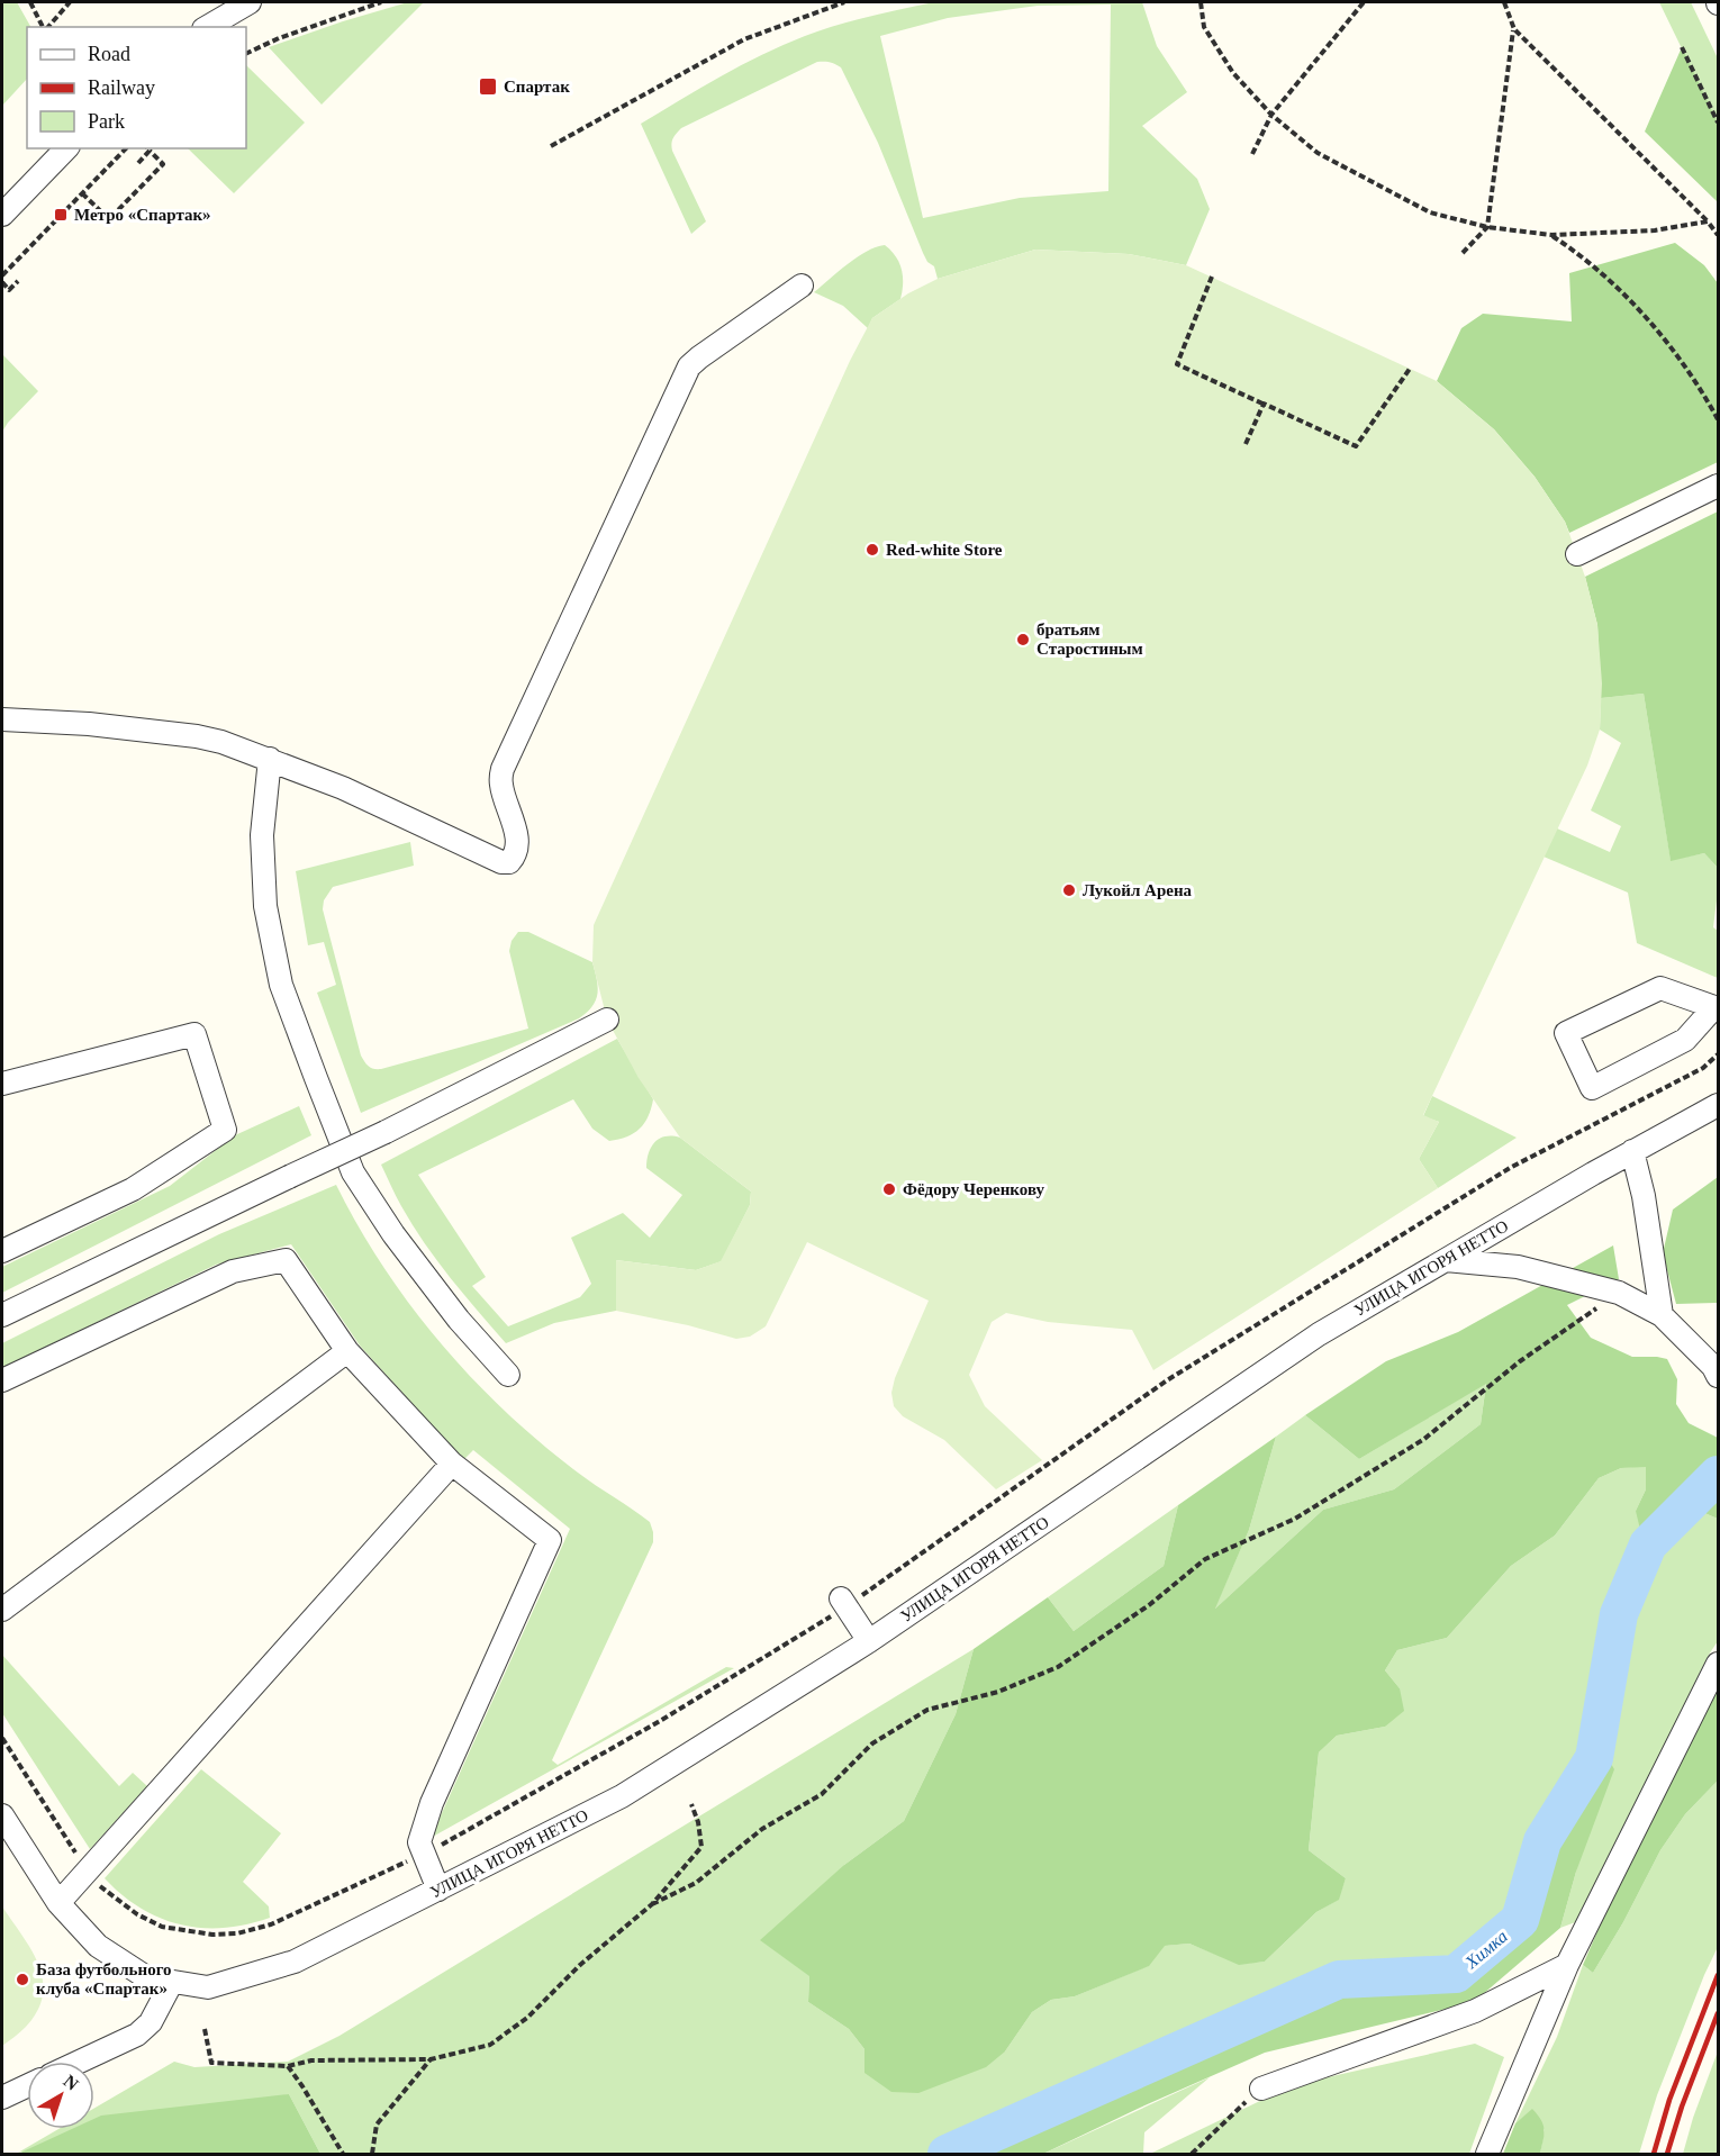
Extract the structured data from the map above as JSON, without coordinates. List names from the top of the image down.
{
  "streets": {
    "street": ["УЛИЦА ИГОРЯ НЕТТО"]
  },
  "water": ["Химка"],
  "places": {
    "transit": ["Спартак", "Метро «Спартак»"],
    "other": [
      "Red-white Store",
      "братьям Старостиным",
      "Лукойл Арена",
      "Фёдору Черенкову",
      "База футбольного клуба «Спартак»"
    ]
  },
  "legend": ["Road", "Railway", "Park"],
  "north": "top right"
}
